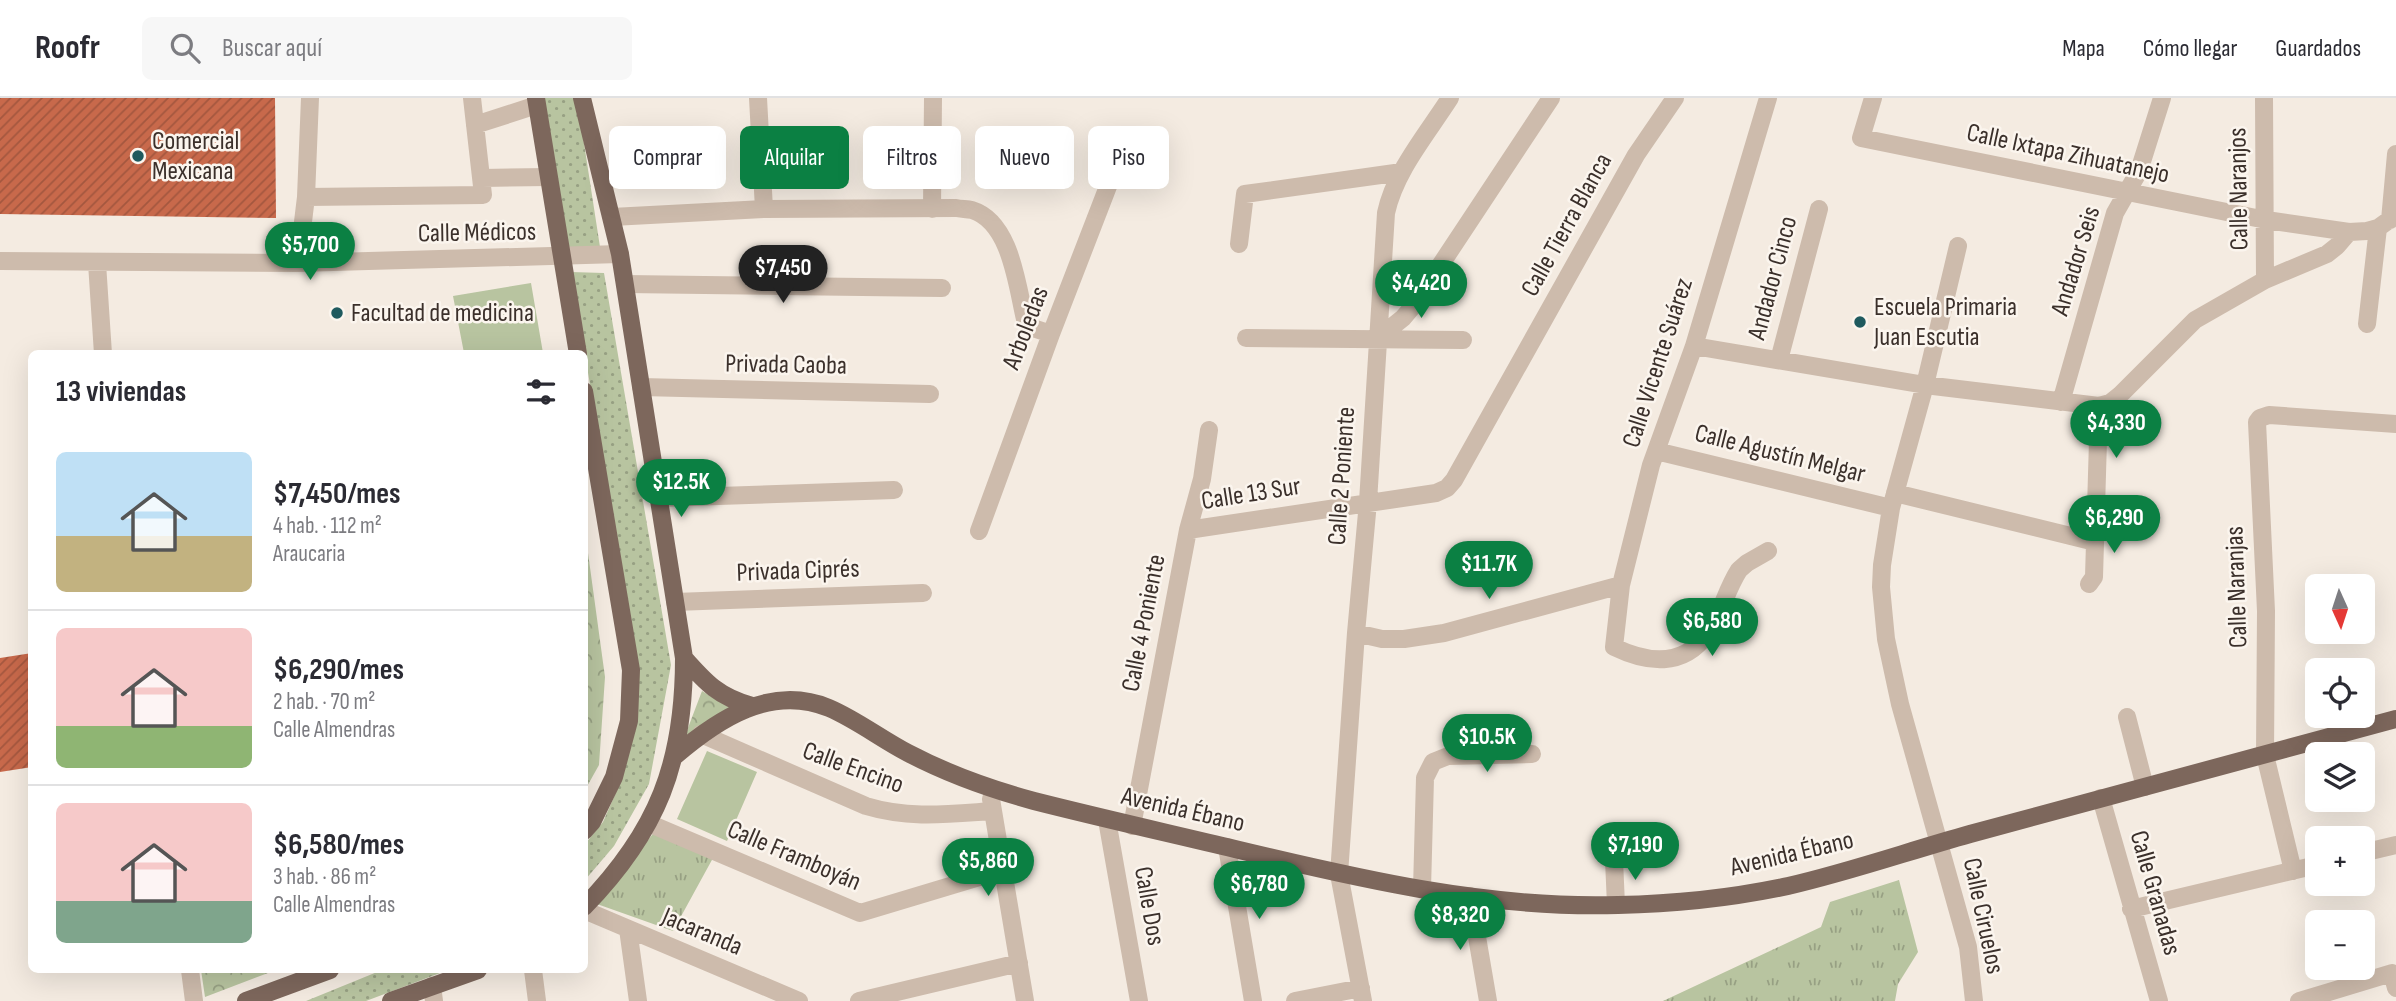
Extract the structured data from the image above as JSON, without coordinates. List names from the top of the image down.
{
  "streets": {
    "main road": ["Avenida Ébano"],
    "street": [
      "Calle Ixtapa Zihuatanejo",
      "Calle Naranjos",
      "Calle Tierra Blanca",
      "Calle Médicos",
      "Andador Seis",
      "Andador Cinco",
      "Arboledas",
      "Calle Vicente Suárez",
      "Privada Caoba",
      "Calle Agustín Melgar",
      "Calle 2 Poniente",
      "Calle 13 Sur",
      "Privada Ciprés",
      "Calle Naranjas",
      "Calle 4 Poniente",
      "Calle Encino",
      "Calle Framboyán",
      "Calle Granadas",
      "Calle Dos",
      "Calle Ciruelos",
      "Jacaranda"
    ]
  },
  "crossings": [
    ["Calle Ixtapa Zihuatanejo", "Calle Naranjos"],
    ["Calle Ixtapa Zihuatanejo", "Andador Seis"],
    ["Calle Tierra Blanca", "Calle 13 Sur"],
    ["Calle Vicente Suárez", "Calle Agustín Melgar"],
    ["Calle Agustín Melgar", "Calle Ciruelos"],
    ["Calle 2 Poniente", "Calle 13 Sur"],
    ["Calle 2 Poniente", "Avenida Ébano"],
    ["Calle 13 Sur", "Calle 4 Poniente"],
    ["Calle Naranjas", "Avenida Ébano"],
    ["Calle 4 Poniente", "Avenida Ébano"],
    ["Calle Encino", "Avenida Ébano"],
    ["Avenida Ébano", "Calle Granadas"],
    ["Avenida Ébano", "Calle Dos"],
    ["Avenida Ébano", "Calle Ciruelos"]
  ],
  "places": ["Comercial Mexicana", "Facultad de medicina", "Escuela Primaria Juan Escutia"],
  "north": "bottom",
  "page": {
    "header": "Roofr",
    "search": "Buscar aquí",
    "nav": ["Mapa", "Cómo llegar", "Guardados"],
    "chip": [
      "Comprar",
      "Alquilar",
      "Filtros",
      "Nuevo",
      "Piso"
    ],
    "price": [
      "$5,700",
      "$7,450",
      "$4,420",
      "$4,330",
      "$12.5K",
      "$6,290",
      "$11.7K",
      "$6,580",
      "$10.5K",
      "$7,190",
      "$5,860",
      "$6,780",
      "$8,320"
    ],
    "heading": "13 viviendas",
    "list": [
      {
        "name": "$7,450/mes",
        "note": "4 hab. · 112 m² · Araucaria"
      },
      {
        "name": "$6,290/mes",
        "note": "2 hab. · 70 m² · Calle Almendras"
      },
      {
        "name": "$6,580/mes",
        "note": "3 hab. · 86 m² · Calle Almendras"
      }
    ],
    "map_buttons": ["+", "−"]
  }
}
